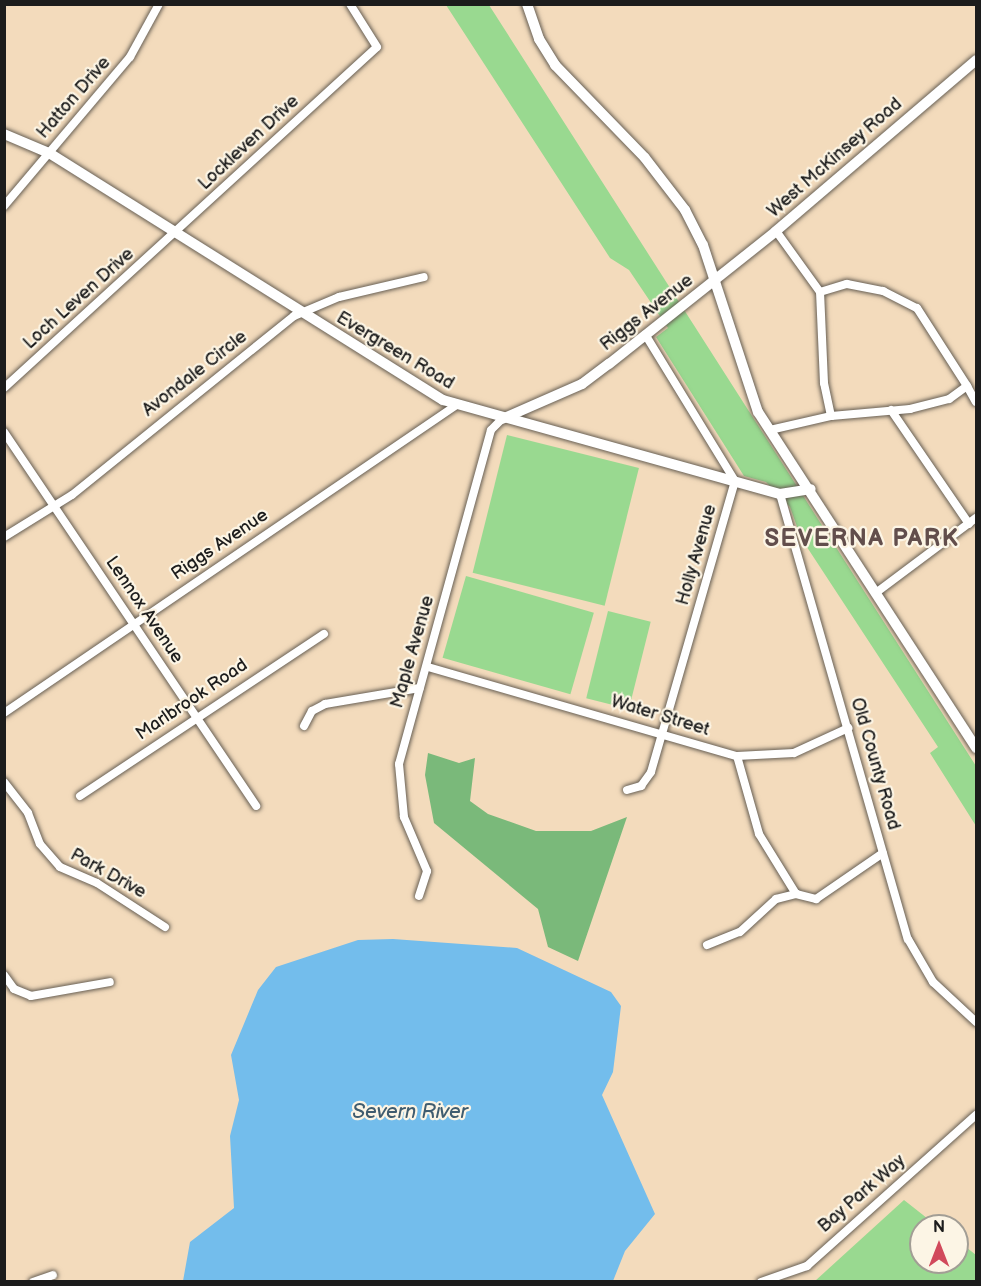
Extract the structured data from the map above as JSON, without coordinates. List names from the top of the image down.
{
  "streets": {
    "street": [
      "Hatton Drive",
      "Lockleven Drive",
      "West McKinsey Road",
      "Loch Leven Drive",
      "Riggs Avenue",
      "Evergreen Road",
      "Avondale Circle",
      "Holly Avenue",
      "Lennox Avenue",
      "Maple Avenue",
      "Marlbrook Road",
      "Water Street",
      "Old County Road",
      "Park Drive",
      "Bay Park Way"
    ]
  },
  "crossings": [
    ["Hatton Drive", "Evergreen Road"],
    ["Lockleven Drive", "Loch Leven Drive"],
    ["Lockleven Drive", "Evergreen Road"],
    ["West McKinsey Road", "Riggs Avenue"],
    ["Loch Leven Drive", "Evergreen Road"],
    ["Riggs Avenue", "Evergreen Road"],
    ["Riggs Avenue", "Lennox Avenue"],
    ["Riggs Avenue", "Maple Avenue"],
    ["Evergreen Road", "Avondale Circle"],
    ["Evergreen Road", "Holly Avenue"],
    ["Evergreen Road", "Maple Avenue"],
    ["Evergreen Road", "Old County Road"],
    ["Avondale Circle", "Lennox Avenue"],
    ["Holly Avenue", "Water Street"],
    ["Lennox Avenue", "Marlbrook Road"],
    ["Maple Avenue", "Water Street"]
  ],
  "districts": ["SEVERNA PARK"],
  "water": ["Severn River"],
  "north": "top"
}
